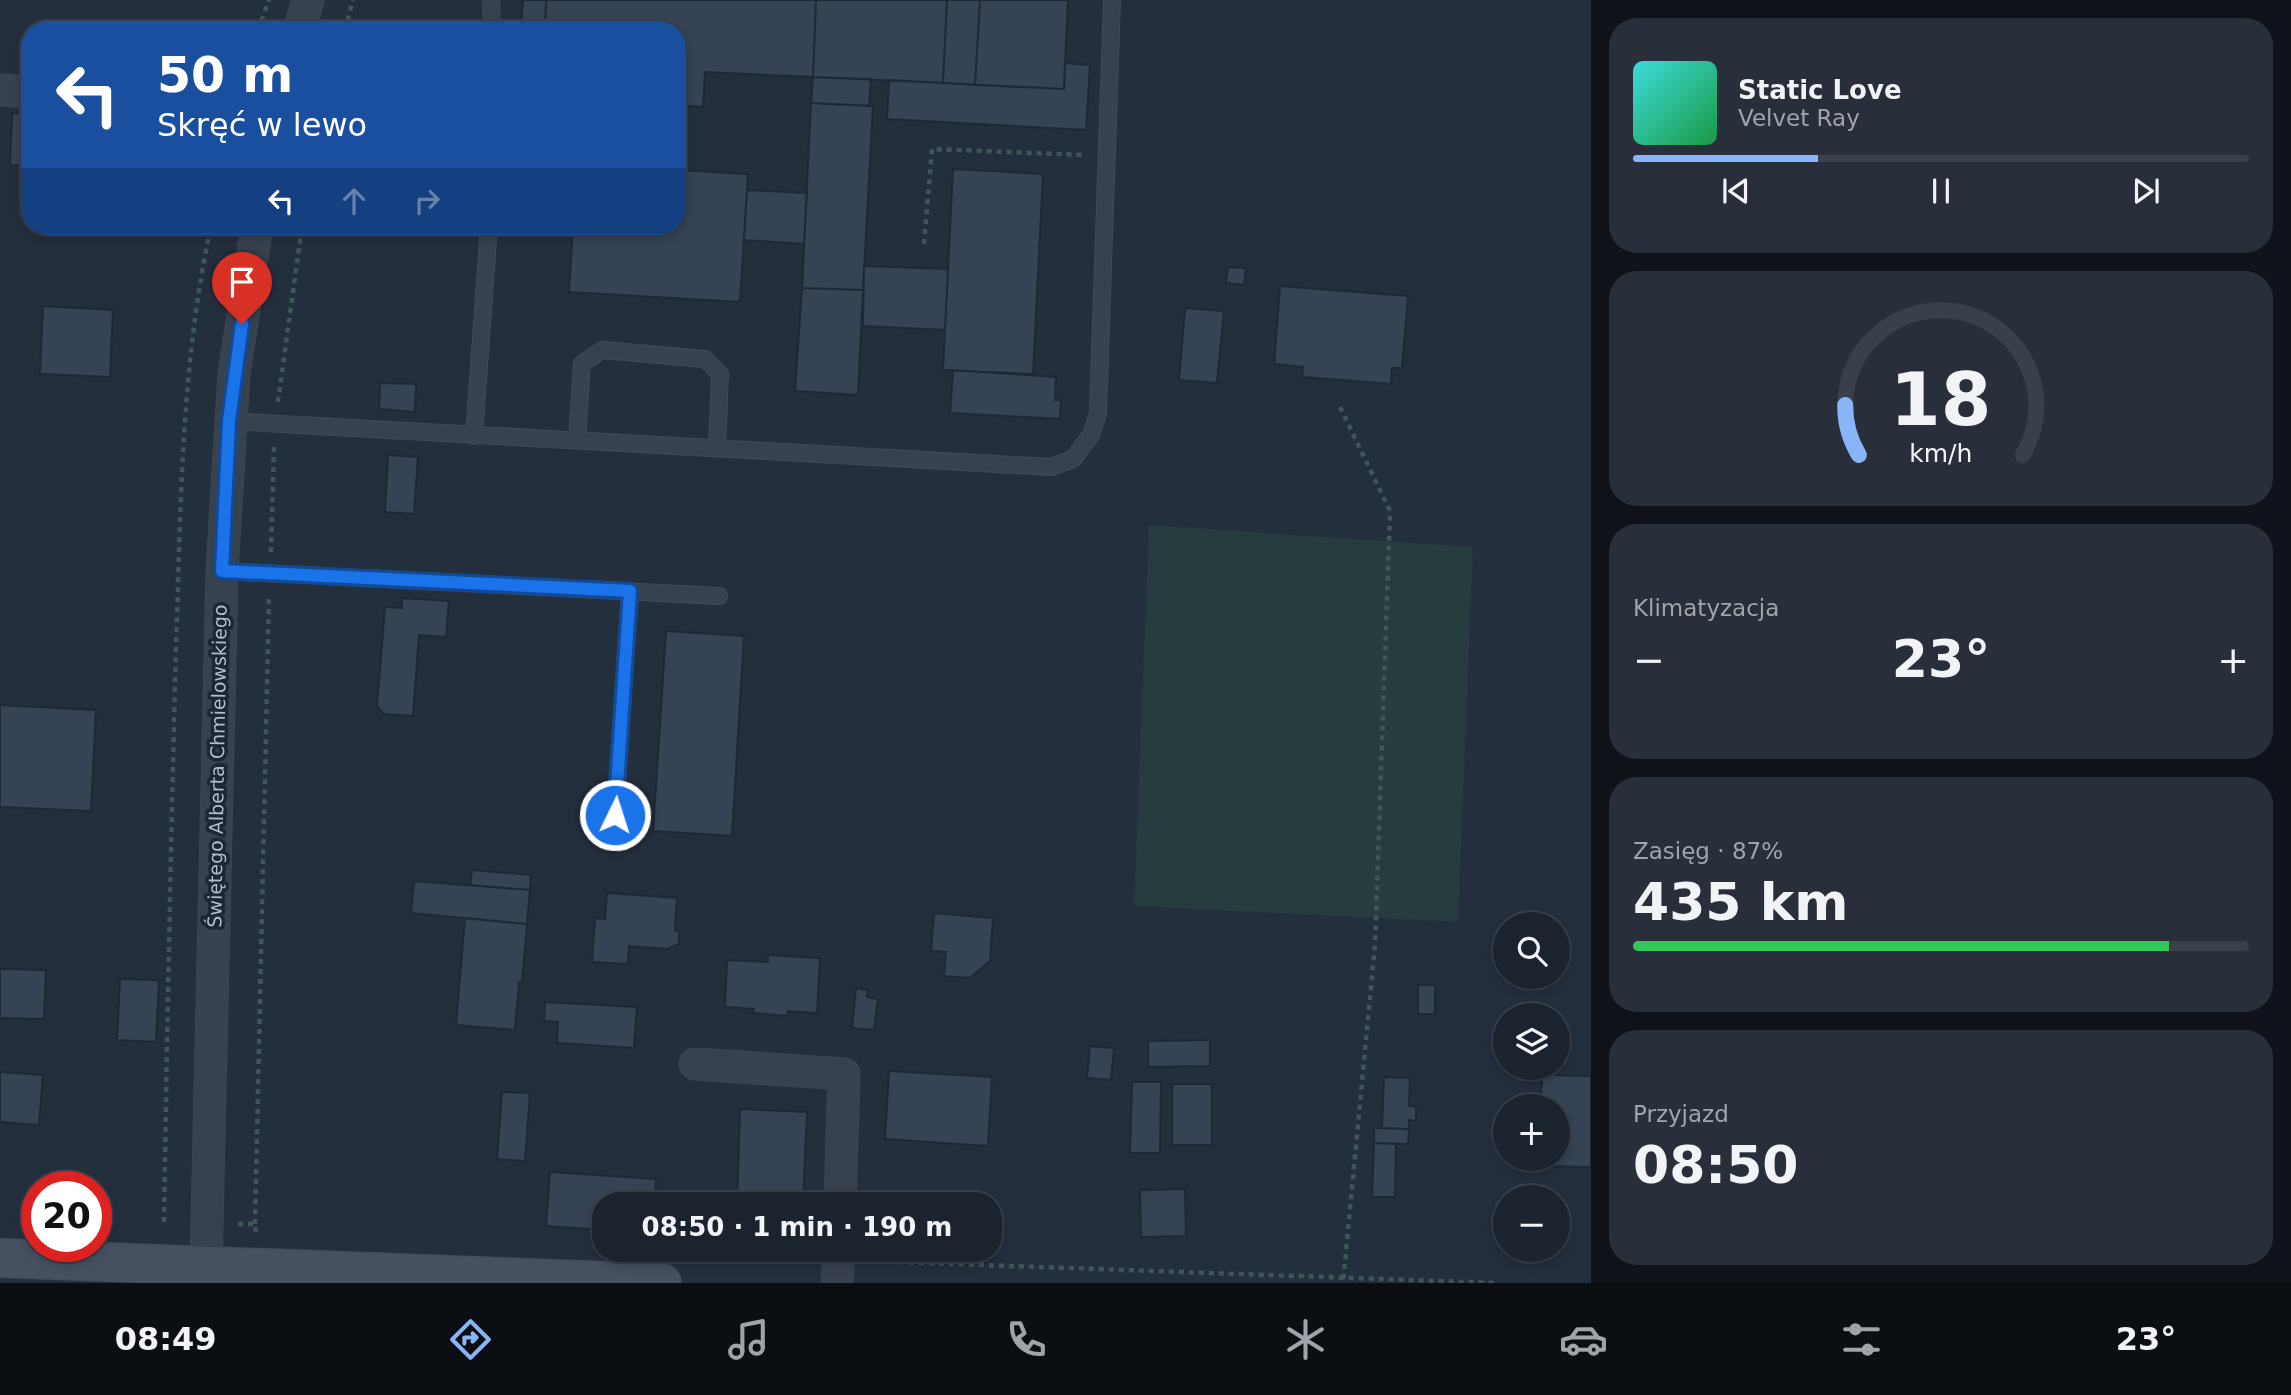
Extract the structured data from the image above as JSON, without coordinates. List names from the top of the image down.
{
  "streets": {
    "street": ["Świętego Alberta Chmielowskiego"]
  },
  "page": {
    "turn": ["50 m", "Skręć w lewo"],
    "song": ["Static Love", "Velvet Ray"],
    "tile": [
      "Klimatyzacja",
      ["Zasięg · 87%", "435 km"],
      ["Przyjazd", "08:50"]
    ],
    "heat": ["−", "23°", "+"],
    "map_buttons": ["+", "−"],
    "limit": "20",
    "trip": "08:50 · 1 min · 190 m",
    "tabs": ["08:49", "23°"],
    "gauge": ["18", "km/h"]
  }
}
